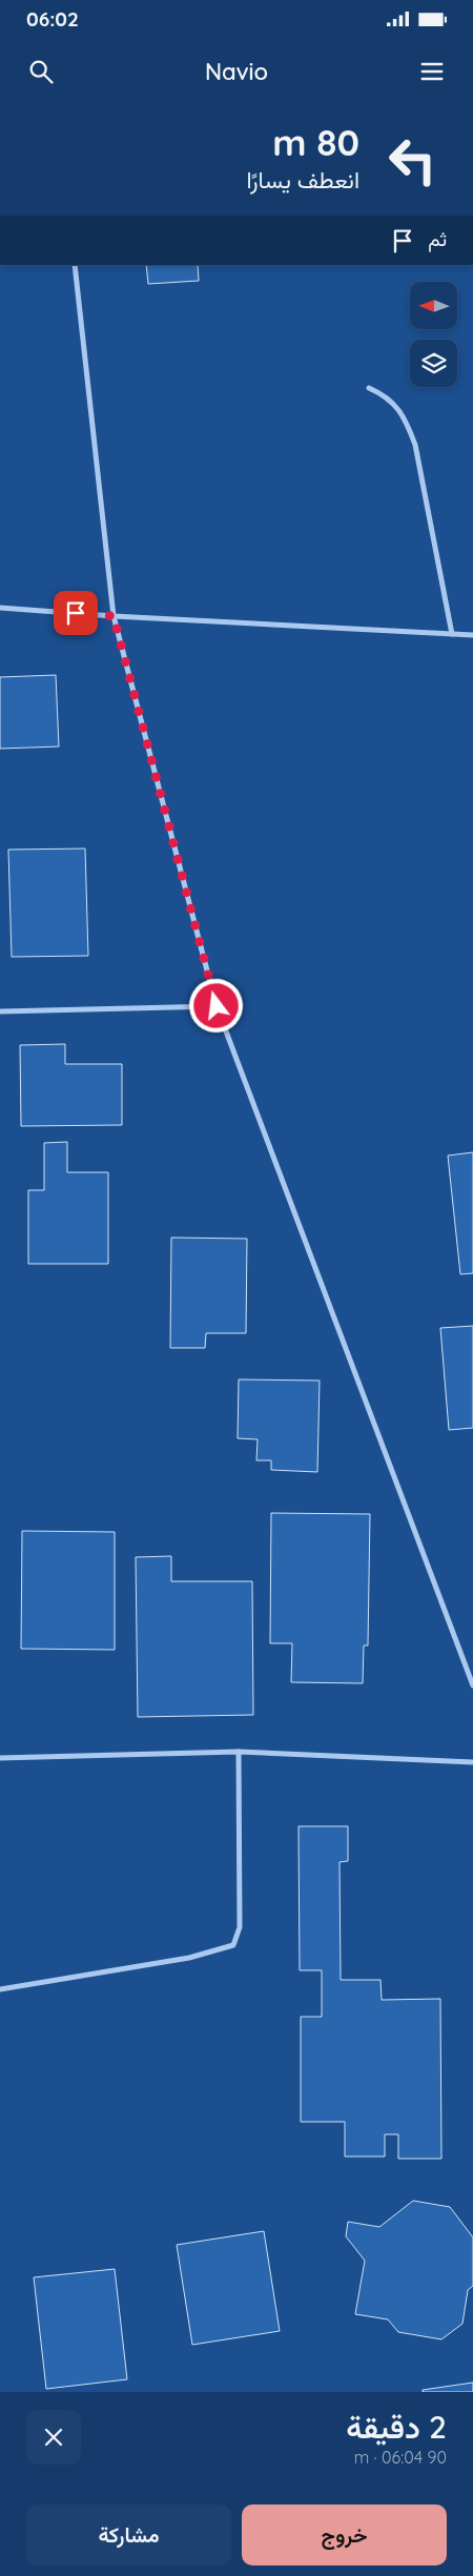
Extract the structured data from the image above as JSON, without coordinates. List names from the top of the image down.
{
  "north": "left",
  "page": {
    "status": "06:02",
    "header": "Navio",
    "turn": ["80 m", "انعطف يسارًا"],
    "then": "ثم",
    "heading": ["2 دقيقة", "90 m · 06:04"],
    "buttons": ["خروج", "مشاركة"]
  }
}
